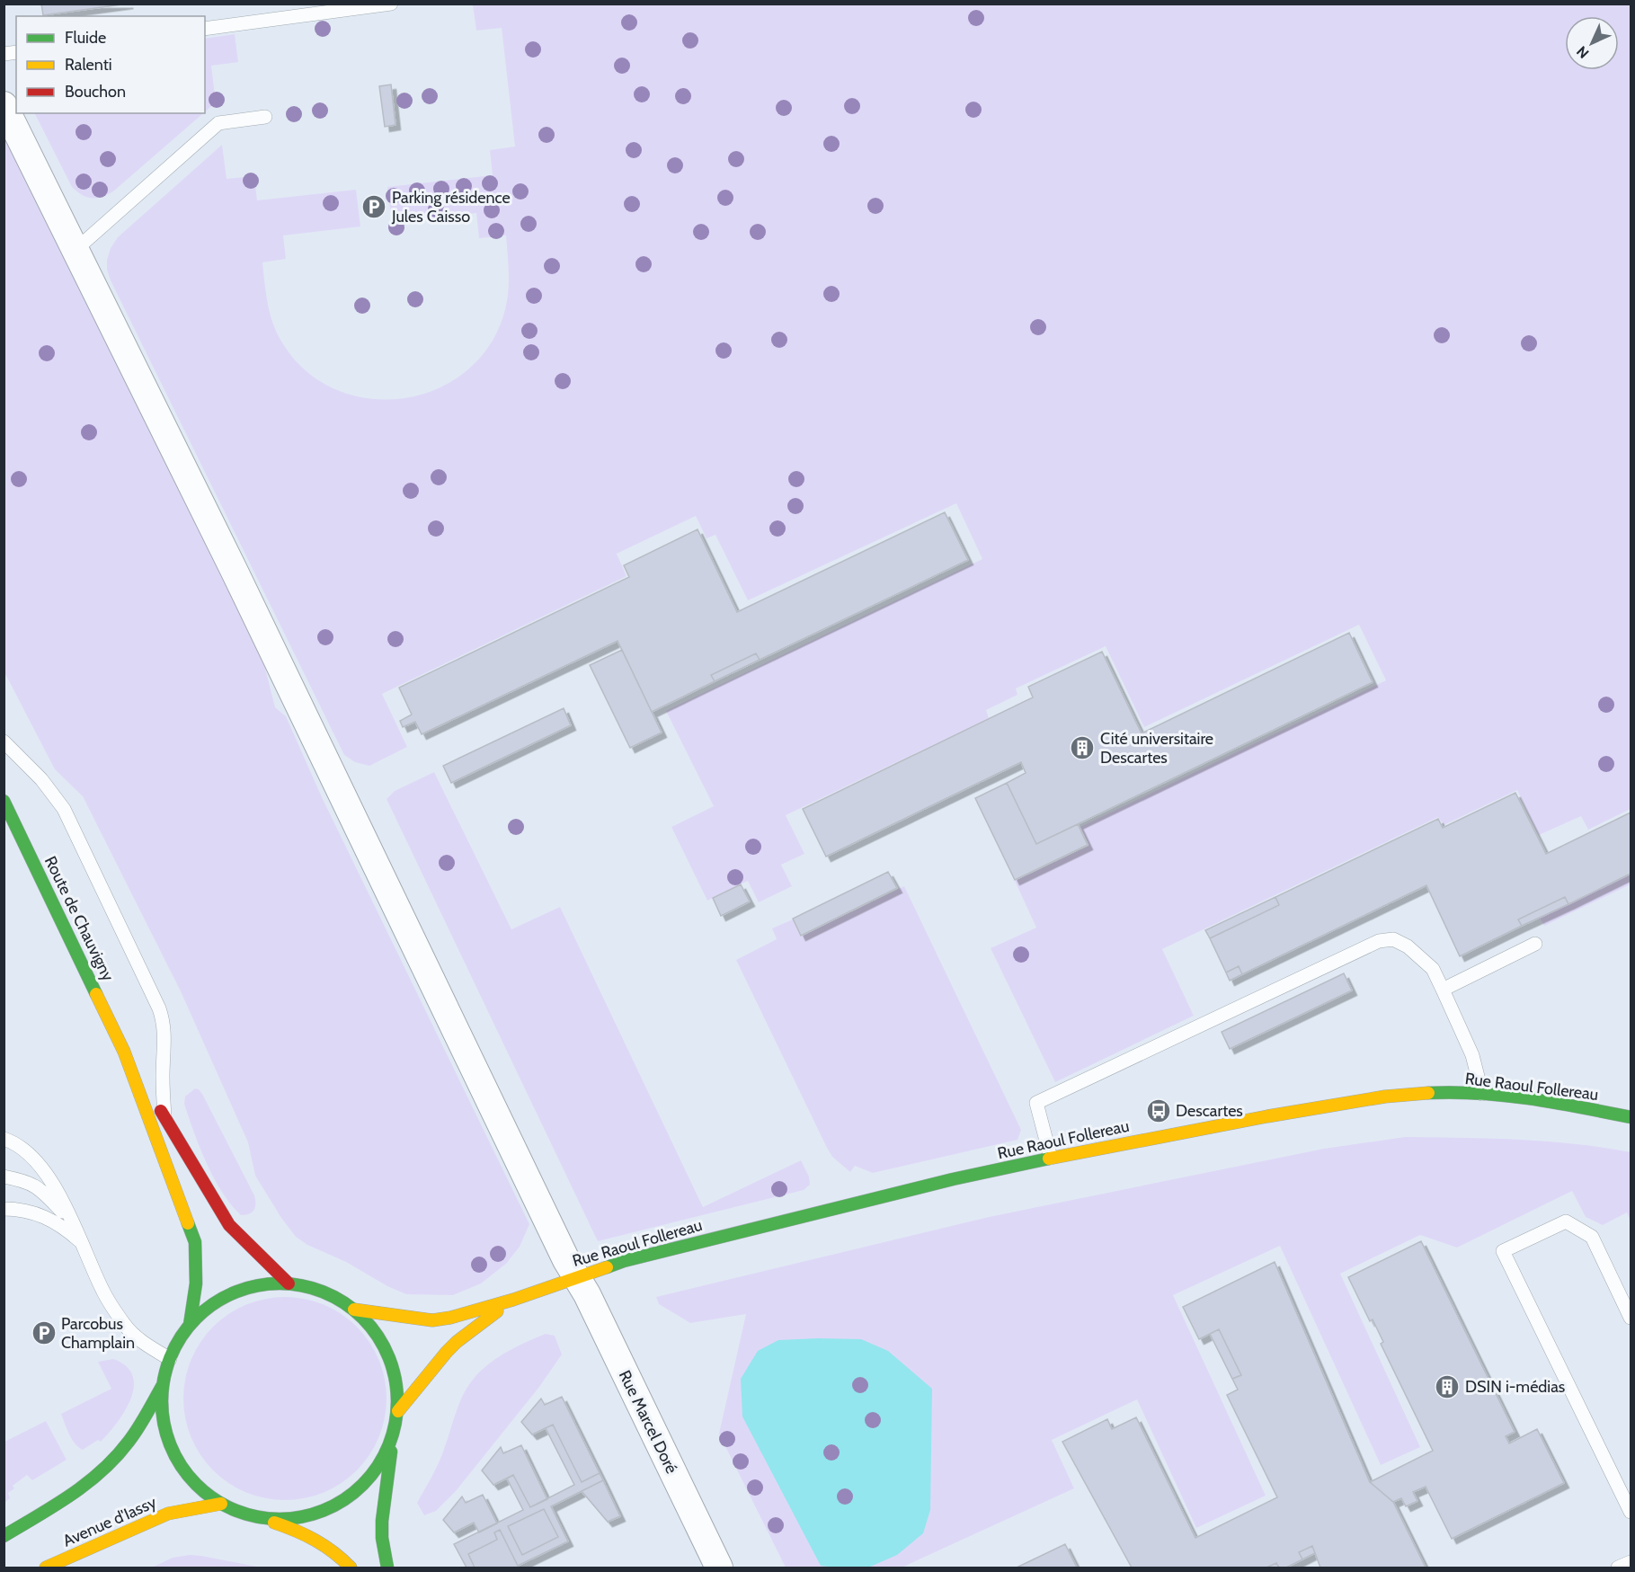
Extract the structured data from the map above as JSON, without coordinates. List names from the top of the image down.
{
  "streets": {
    "street": [
      "Route de Chauvigny",
      "Rue Raoul Follereau",
      "Rue Marcel Doré",
      "Avenue d'Iassy"
    ]
  },
  "crossings": [
    ["Rue Raoul Follereau", "Rue Marcel Doré"]
  ],
  "places": {
    "parking": ["Parking résidence Jules Caisso", "Parcobus Champlain"],
    "building": ["Cité universitaire Descartes", "DSIN i-médias"],
    "bus stop": ["Descartes"]
  },
  "legend": ["Fluide", "Ralenti", "Bouchon"],
  "north": "bottom left"
}
